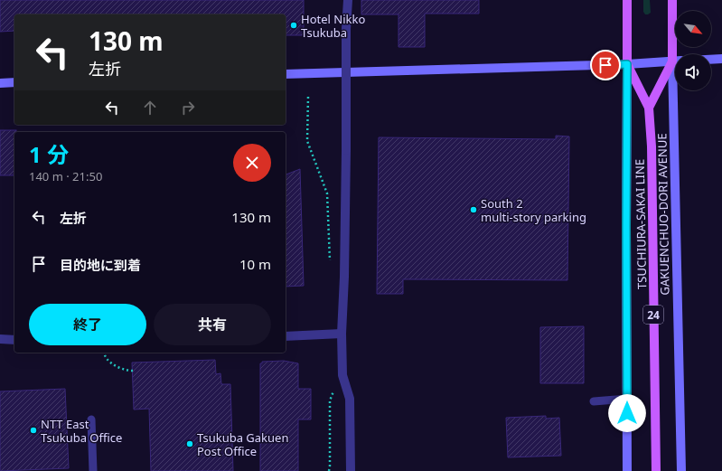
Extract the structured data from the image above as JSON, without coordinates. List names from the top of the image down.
{
  "streets": {
    "main road": ["GAKUENCHUO-DORI AVENUE", "TSUCHIURA-SAKAI LINE", "24"]
  },
  "crossings": [
    ["TSUCHIURA-SAKAI LINE", "24"]
  ],
  "places": [
    "Hotel Nikko Tsukuba",
    "South 2 multi-story parking",
    "NTT East Tsukuba Office",
    "Tsukuba Gakuen Post Office"
  ],
  "north": "bottom right",
  "page": {
    "turn": ["130 m", "左折"],
    "heading": ["1 分", "140 m · 21:50"],
    "list": [
      {
        "name": "左折",
        "value": "130 m"
      },
      {
        "name": "目的地に到着",
        "value": "10 m"
      }
    ],
    "buttons": ["終了", "共有"]
  }
}
